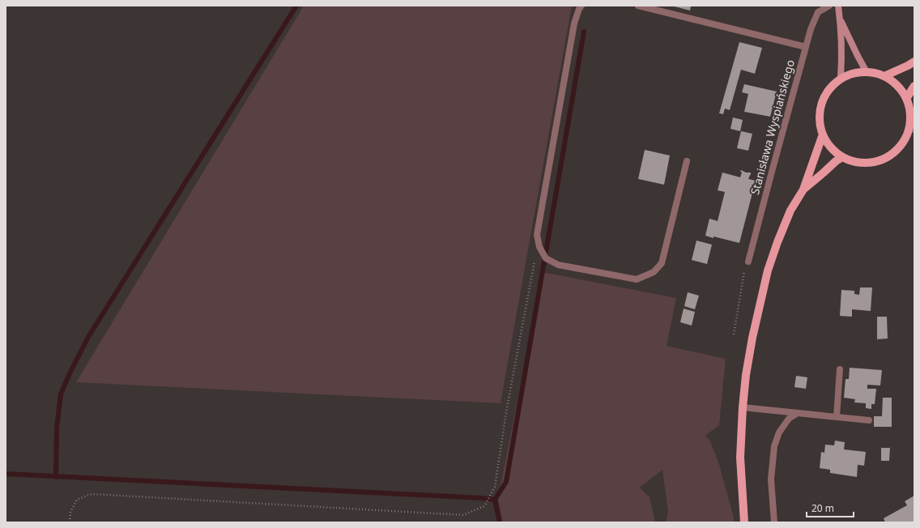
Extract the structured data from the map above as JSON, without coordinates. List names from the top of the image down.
{
  "streets": {
    "lane": ["Stanisława Wyspiańskiego"]
  },
  "scale_bar": "20 m"
}
